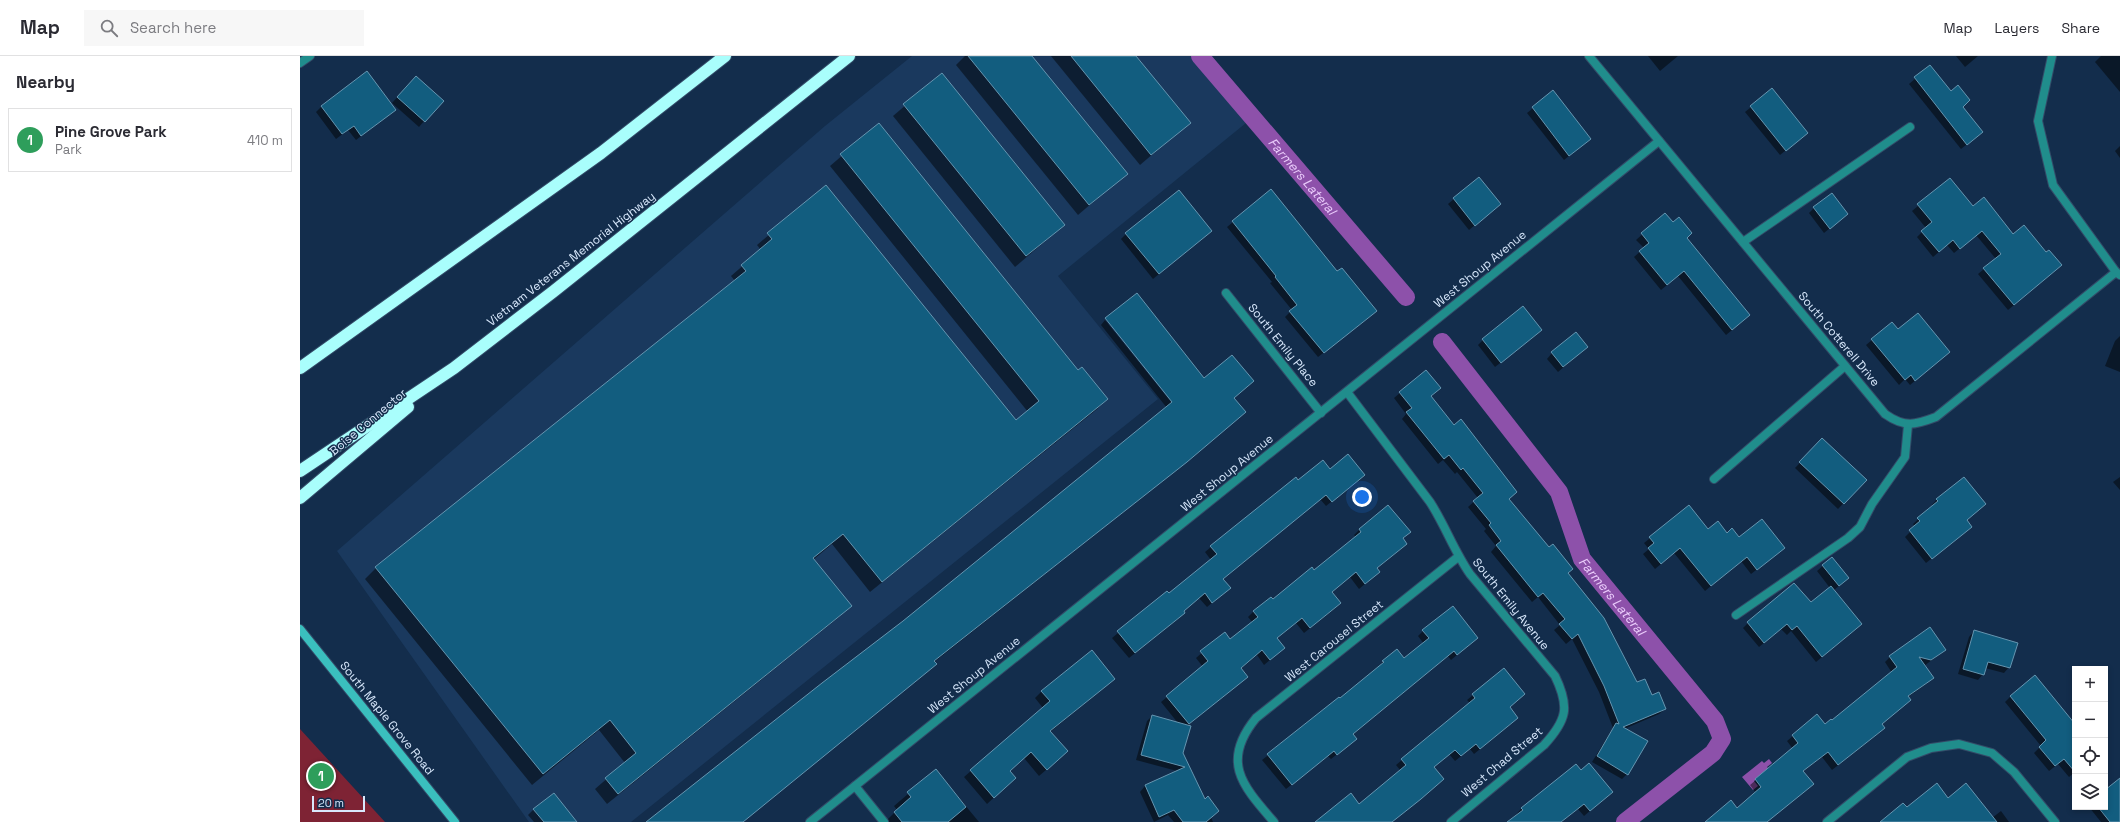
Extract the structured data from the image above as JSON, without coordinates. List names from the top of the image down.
{
  "streets": {
    "highway": ["Vietnam Veterans Memorial Highway", "Boise Connector"],
    "main road": ["South Maple Grove Road"],
    "street": [
      "West Shoup Avenue",
      "South Cotterell Drive",
      "South Emily Place",
      "South Emily Avenue",
      "West Carousel Street",
      "West Chad Street"
    ]
  },
  "crossings": [
    ["Vietnam Veterans Memorial Highway", "Boise Connector"],
    ["West Shoup Avenue", "South Cotterell Drive"],
    ["West Shoup Avenue", "South Emily Place"],
    ["West Shoup Avenue", "South Emily Avenue"],
    ["South Emily Avenue", "West Carousel Street"],
    ["South Emily Avenue", "West Chad Street"]
  ],
  "water": ["Farmers Lateral"],
  "scale_bar": "20 m",
  "page": {
    "header": "Map",
    "search": "Search here",
    "nav": ["Map", "Layers", "Share"],
    "heading": "Nearby",
    "list": [
      {
        "mark": "1",
        "name": "Pine Grove Park",
        "note": "Park",
        "value": "410 m"
      }
    ],
    "map_buttons": ["+", "−"],
    "pins": "1",
    "scale": "20 m"
  }
}
